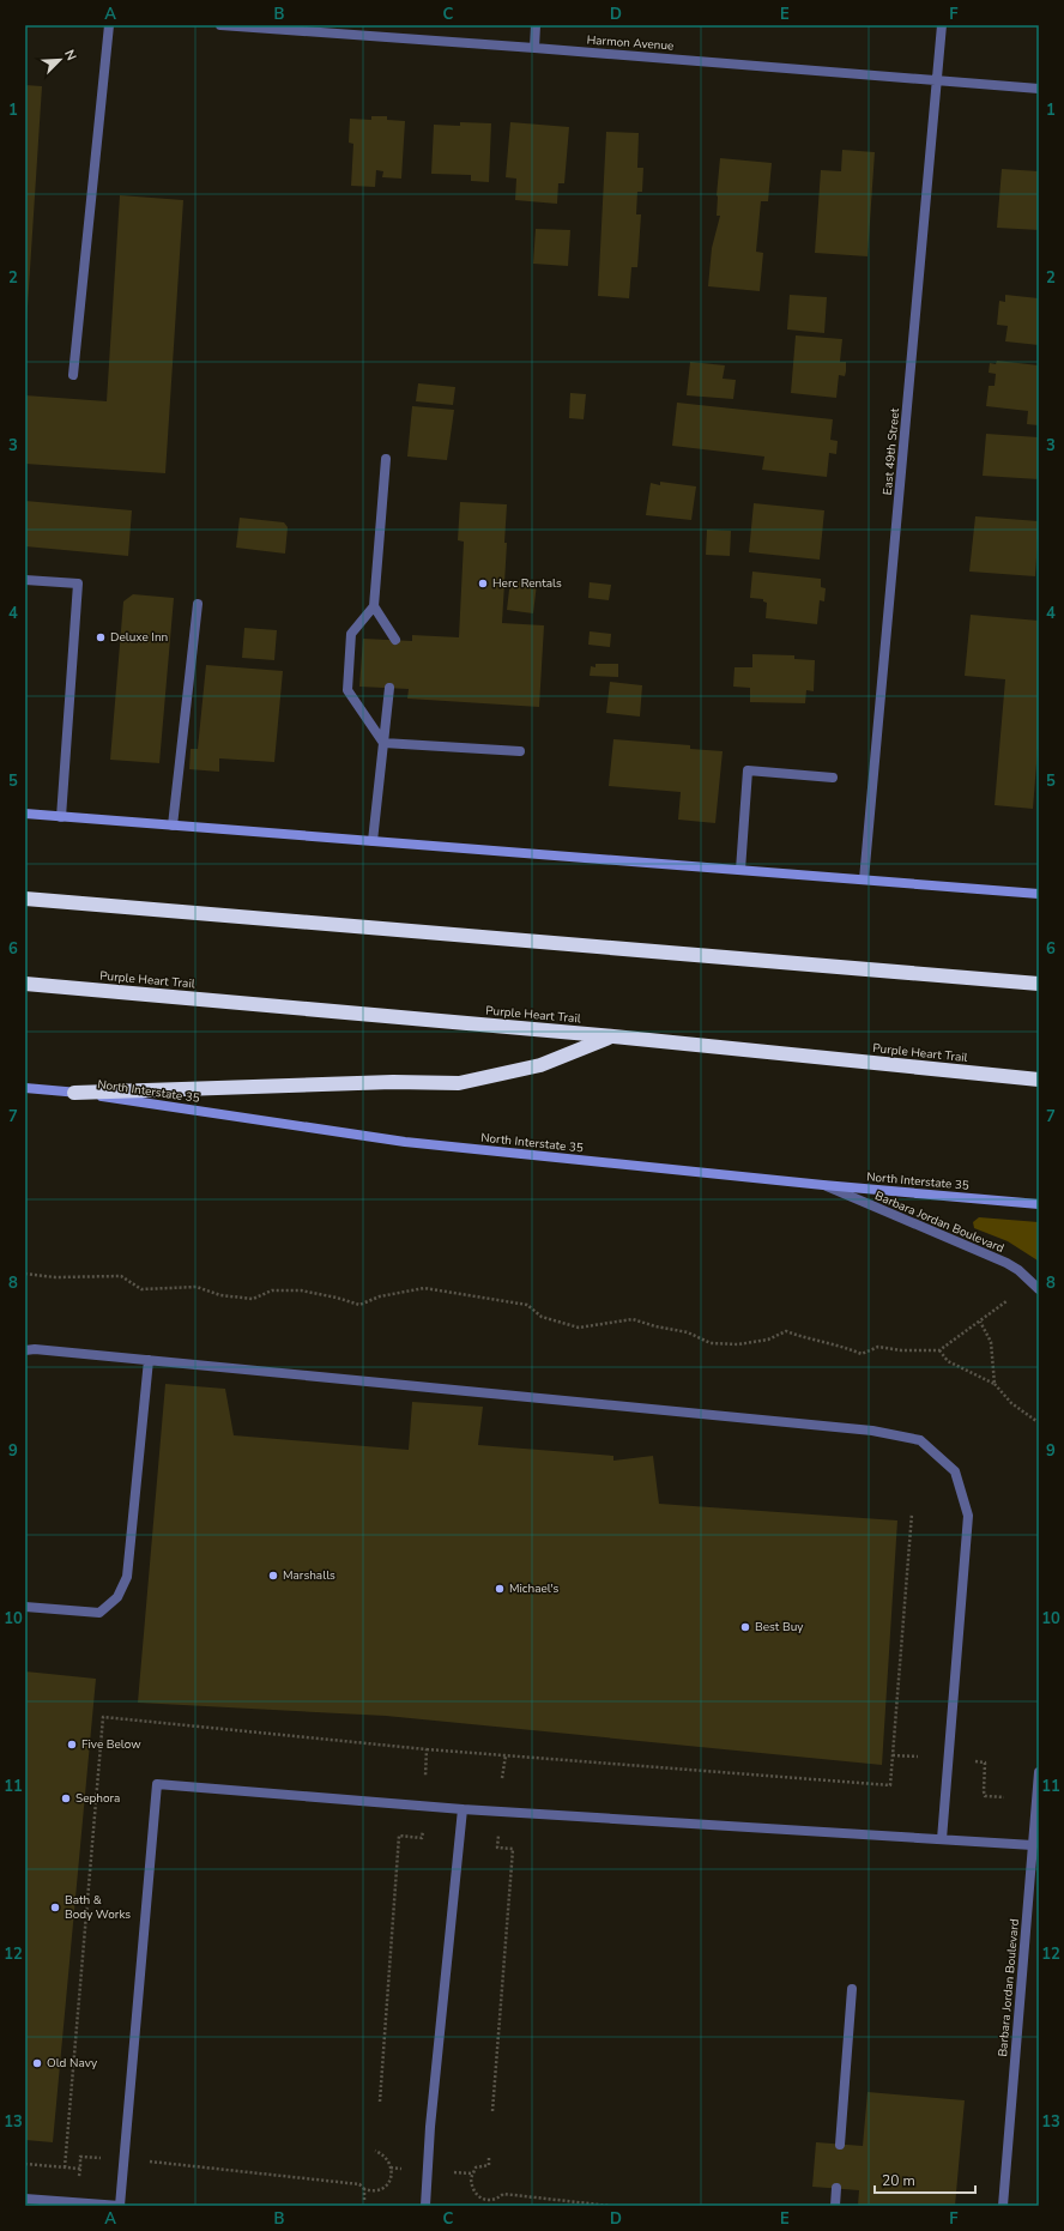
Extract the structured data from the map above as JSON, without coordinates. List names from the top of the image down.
{
  "streets": {
    "highway": ["Purple Heart Trail"],
    "main road": ["North Interstate 35"],
    "street": ["Harmon Avenue", "East 49th Street", "Barbara Jordan Boulevard"]
  },
  "crossings": [
    ["Harmon Avenue", "East 49th Street"],
    ["North Interstate 35", "Barbara Jordan Boulevard"]
  ],
  "places": [
    "Herc Rentals",
    "Deluxe Inn",
    "Marshalls",
    "Michael's",
    "Best Buy",
    "Five Below",
    "Sephora",
    "Bath & Body Works",
    "Old Navy"
  ],
  "scale_bar": "20 m",
  "north": "top right",
  "grid": {
    "columns": [
      "A",
      "B",
      "C",
      "D",
      "E",
      "F"
    ],
    "rows": [
      "1",
      "2",
      "3",
      "4",
      "5",
      "6",
      "7",
      "8",
      "9",
      "10",
      "11",
      "12",
      "13"
    ]
  }
}
